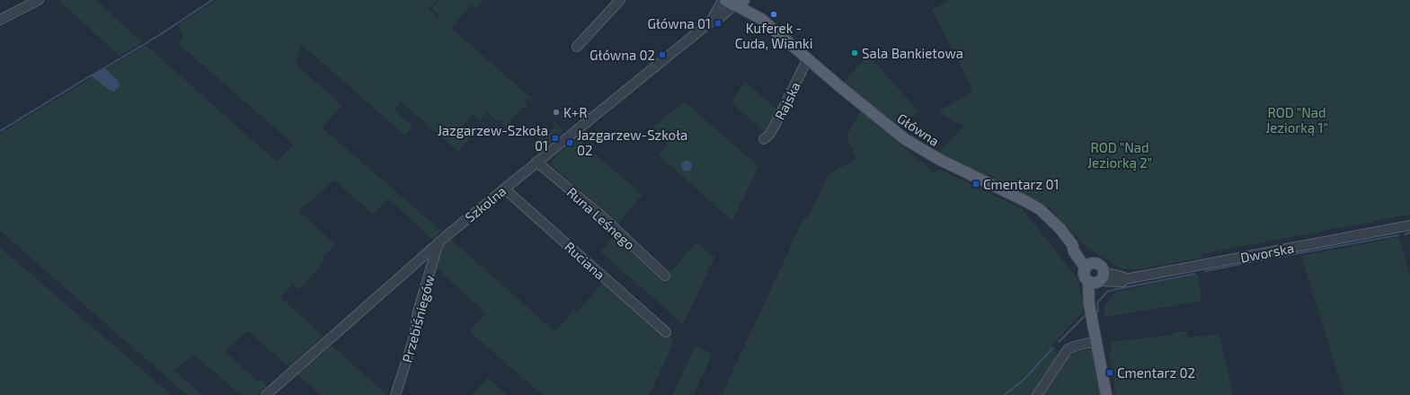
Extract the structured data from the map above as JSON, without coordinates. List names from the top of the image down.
{
  "streets": {
    "main road": ["Główna"],
    "street": [
      "Rajska",
      "Szkolna",
      "Runa Leśnego",
      "Dworska",
      "Ruciana",
      "Przebiśniegów"
    ]
  },
  "crossings": [
    ["Rajska", "Główna"],
    ["Główna", "Szkolna"],
    ["Szkolna", "Runa Leśnego"],
    ["Szkolna", "Ruciana"],
    ["Szkolna", "Przebiśniegów"]
  ],
  "parks": ["ROD \"Nad Jeziorką 1\"", "ROD \"Nad Jeziorką 2\""],
  "places": {
    "other": ["Kuferek - Cuda, Wianki", "Sala Bankietowa", "K+R"],
    "transit": [
      "Główna 01",
      "Główna 02",
      "Jazgarzew-Szkoła 01",
      "Jazgarzew-Szkoła 02",
      "Cmentarz 01",
      "Cmentarz 02"
    ]
  }
}
